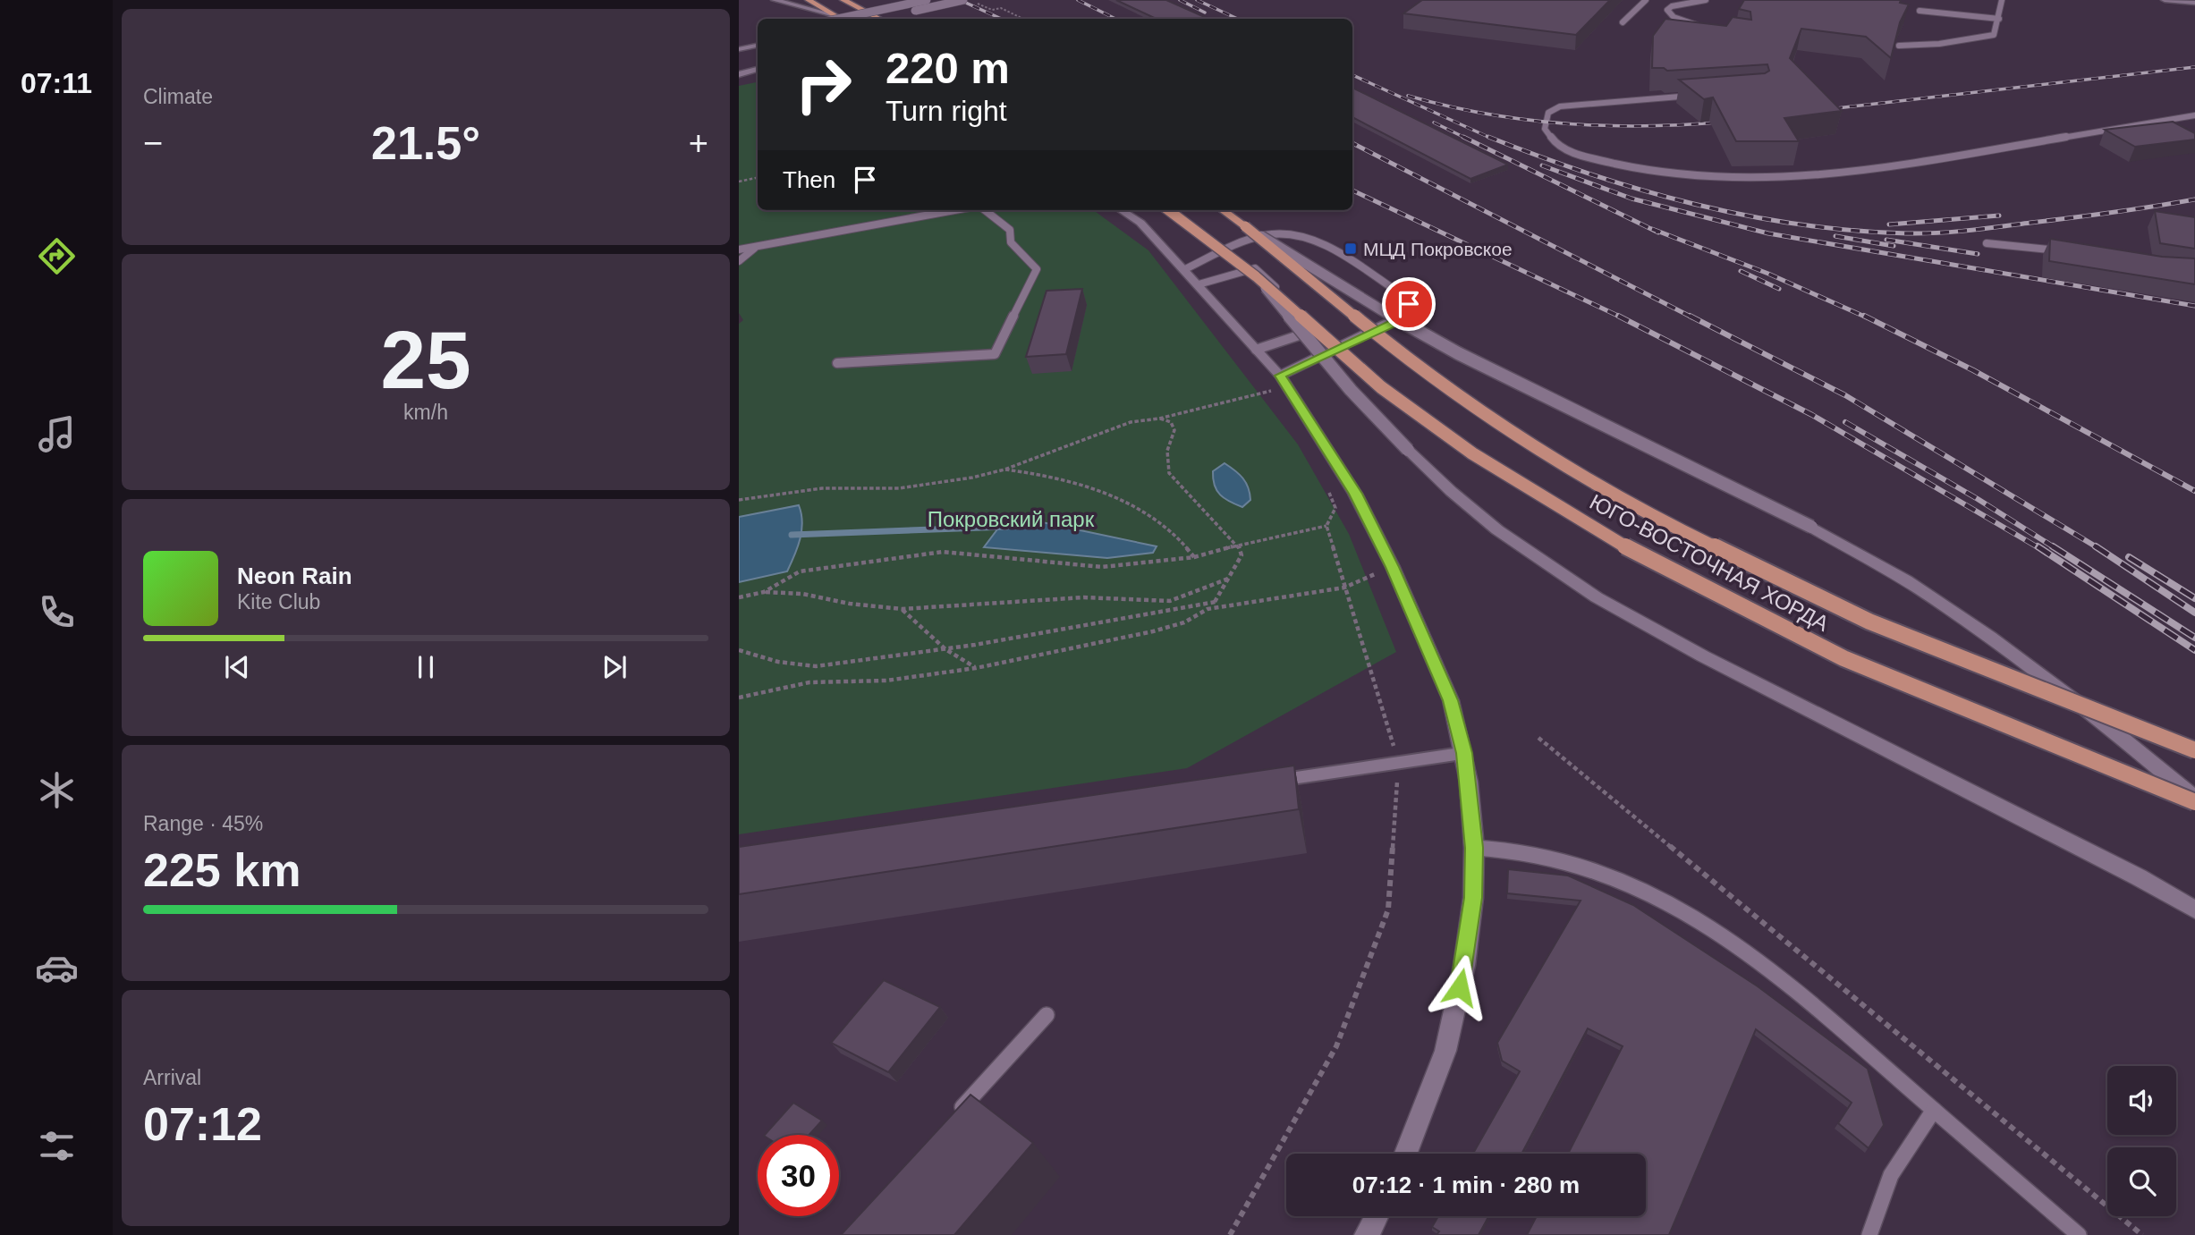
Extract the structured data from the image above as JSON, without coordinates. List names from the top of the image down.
{
  "streets": {
    "main road": ["ЮГО-ВОСТОЧНАЯ ХОРДА"]
  },
  "parks": ["Покровский парк"],
  "places": {
    "transit": ["МЦД Покровское"]
  },
  "page": {
    "tabs": "07:11",
    "tile": [
      "Climate",
      ["25", "km/h"],
      ["Range · 45%", "225 km"],
      ["Arrival", "07:12"]
    ],
    "turn": ["220 m", "Turn right"],
    "heat": ["−", "21.5°", "+"],
    "then": "Then",
    "song": ["Neon Rain", "Kite Club"],
    "limit": "30",
    "trip": "07:12 · 1 min · 280 m"
  }
}
